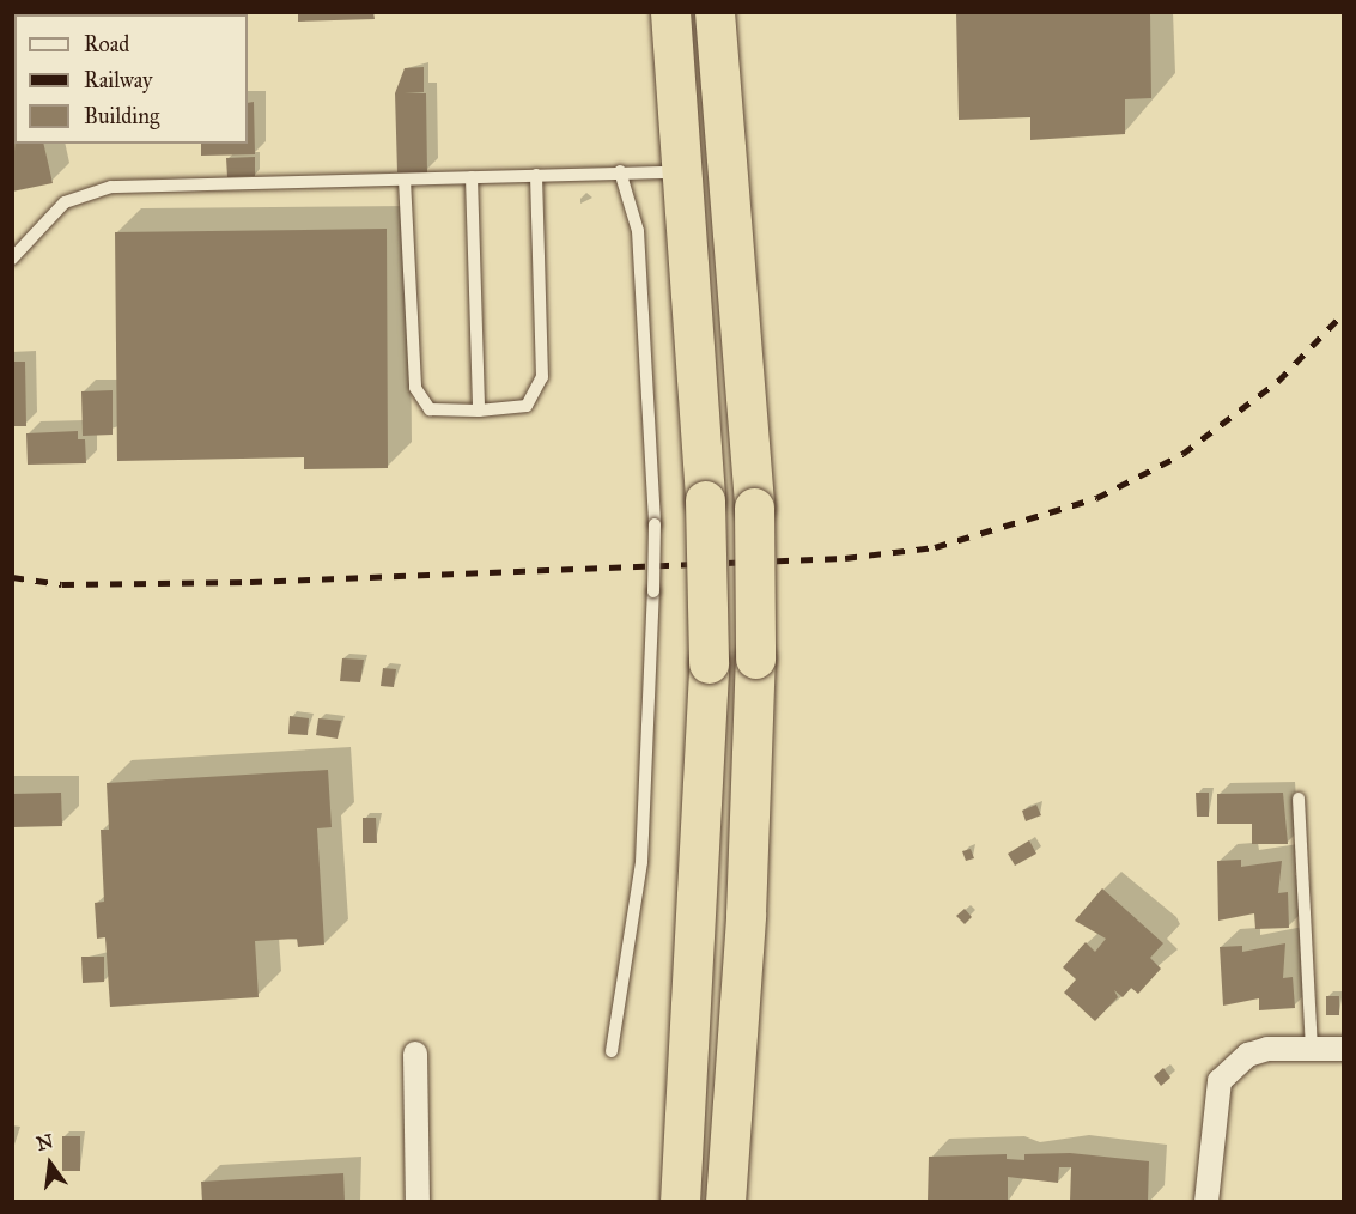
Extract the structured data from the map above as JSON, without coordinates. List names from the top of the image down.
{
  "legend": ["Road", "Railway", "Building"],
  "north": "top"
}
